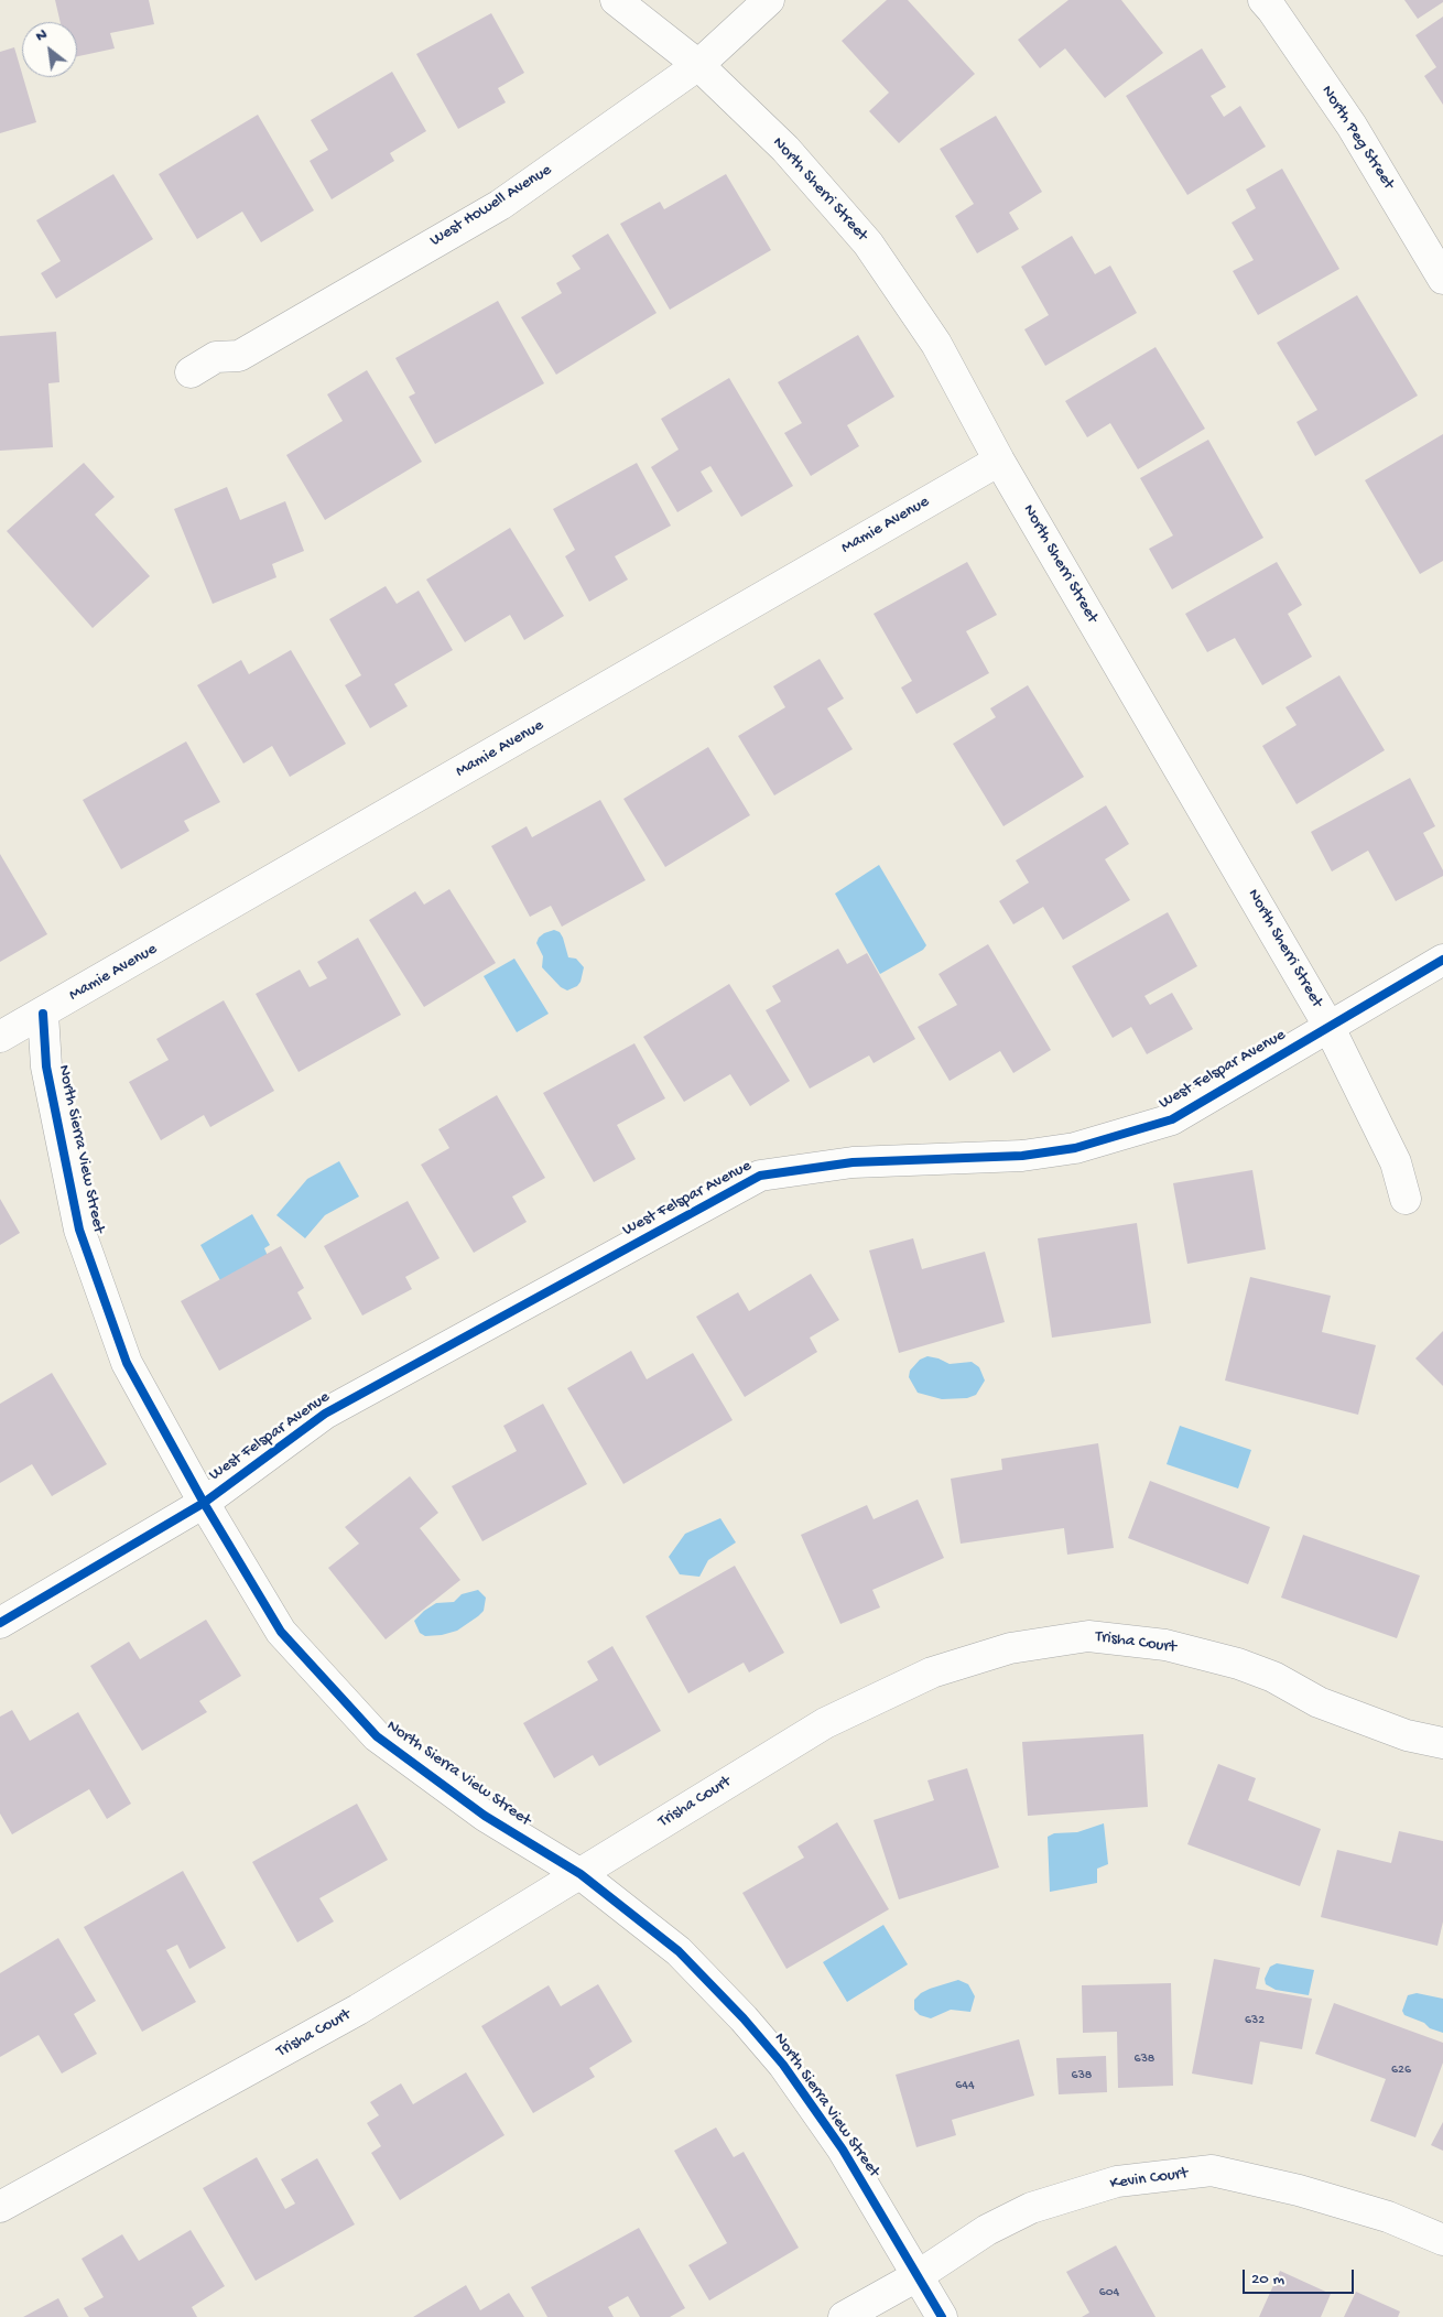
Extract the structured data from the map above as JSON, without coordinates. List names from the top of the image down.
{
  "streets": {
    "street": [
      "North Peg Street",
      "North Sherri Street",
      "West Howell Avenue",
      "Mamie Avenue",
      "West Felspar Avenue",
      "North Sierra View Street",
      "Trisha Court",
      "Kevin Court"
    ]
  },
  "crossings": [
    ["North Sherri Street", "West Howell Avenue"],
    ["North Sherri Street", "Mamie Avenue"],
    ["North Sherri Street", "West Felspar Avenue"],
    ["Mamie Avenue", "North Sierra View Street"],
    ["West Felspar Avenue", "North Sierra View Street"],
    ["North Sierra View Street", "Trisha Court"],
    ["North Sierra View Street", "Kevin Court"]
  ],
  "house_numbers": [
    "632",
    "638",
    "626",
    "638",
    "644",
    "604"
  ],
  "scale_bar": "20 m",
  "north": "top left"
}
